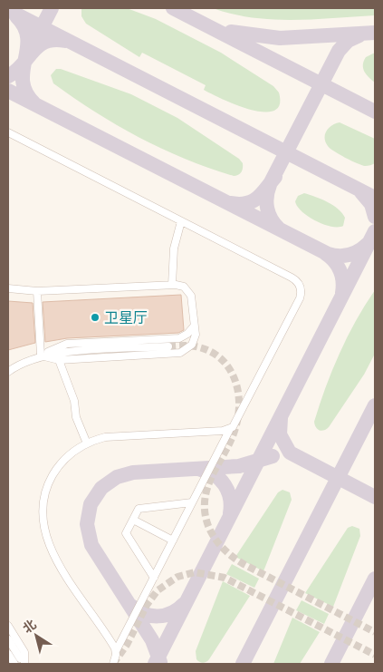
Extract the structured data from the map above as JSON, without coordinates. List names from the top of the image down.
{
  "places": ["卫星厅"],
  "north": "top left"
}
